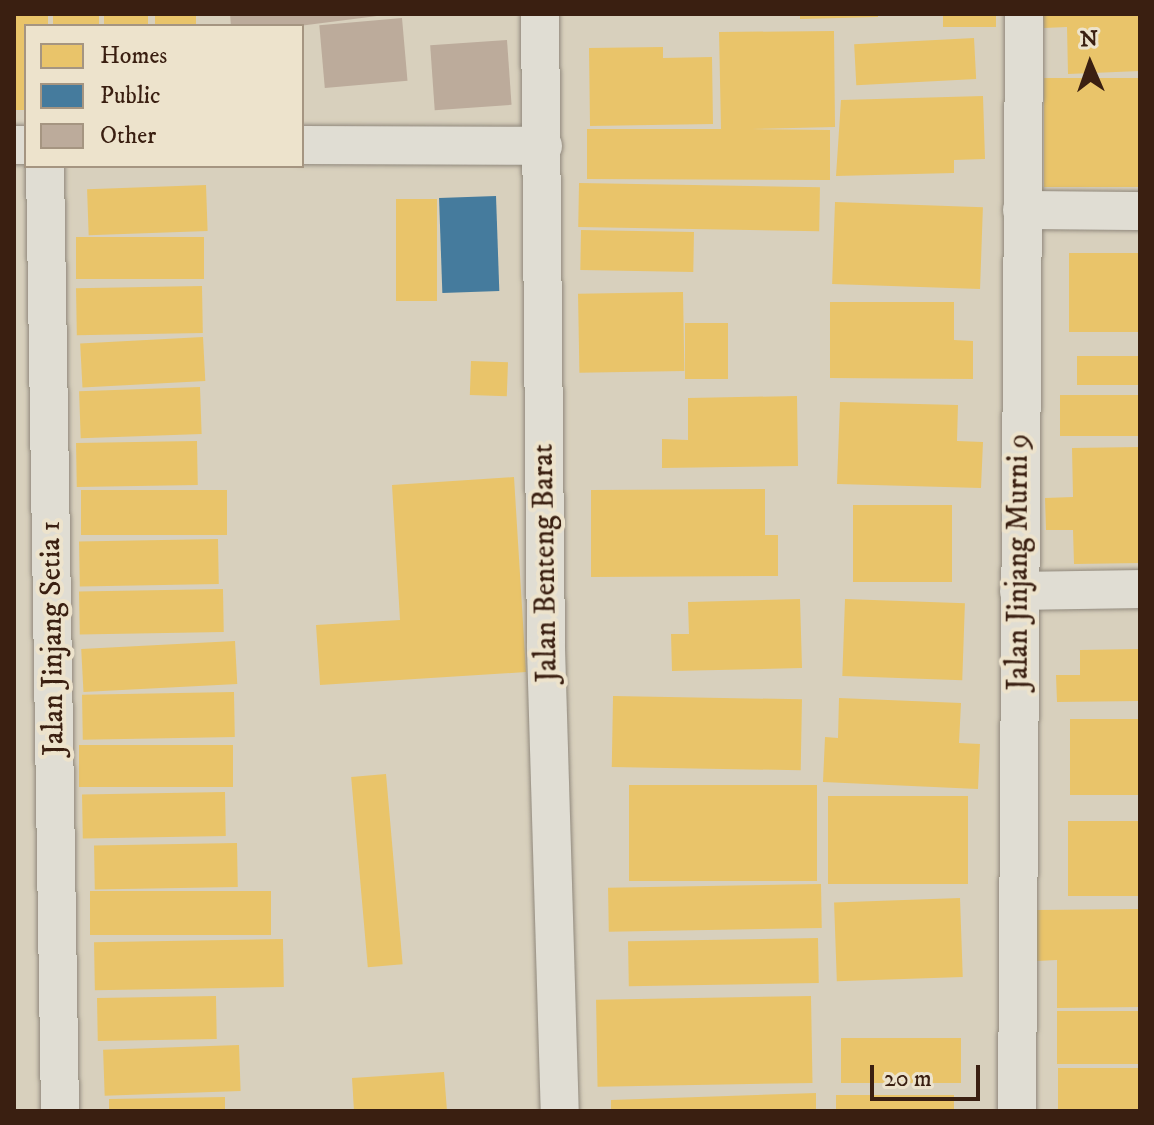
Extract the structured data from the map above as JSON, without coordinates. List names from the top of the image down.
{
  "streets": {
    "street": ["Jalan Jinjang Murni 9", "Jalan Benteng Barat", "Jalan Jinjang Setia 1"]
  },
  "legend": ["Homes", "Public", "Other"],
  "scale_bar": "20 m",
  "north": "top"
}
